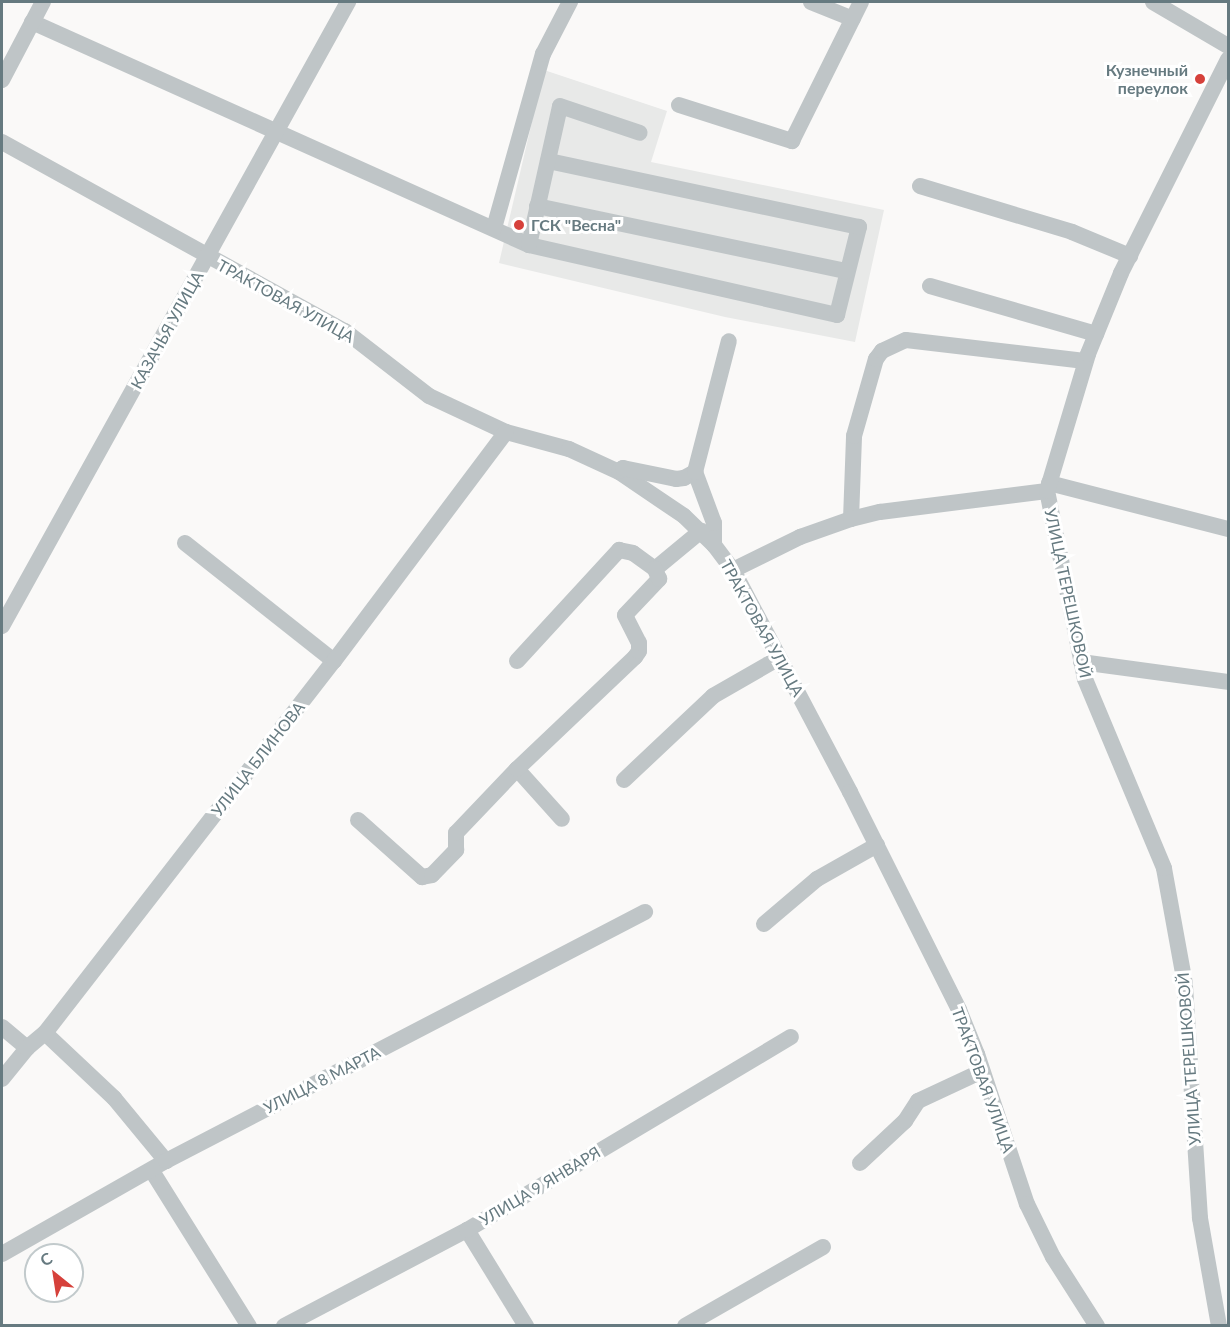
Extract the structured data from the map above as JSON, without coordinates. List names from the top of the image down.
{
  "streets": {
    "street": [
      "ТРАКТОВАЯ УЛИЦА",
      "КАЗАЧЬЯ УЛИЦА",
      "УЛИЦА ТЕРЕШКОВОЙ",
      "УЛИЦА БЛИНОВА",
      "УЛИЦА 8 МАРТА",
      "УЛИЦА 9 ЯНВАРЯ"
    ]
  },
  "crossings": [
    ["ТРАКТОВАЯ УЛИЦА", "КАЗАЧЬЯ УЛИЦА"],
    ["ТРАКТОВАЯ УЛИЦА", "УЛИЦА БЛИНОВА"]
  ],
  "places": ["Кузнечный переулок", "ГСК \"Весна\""],
  "north": "top left"
}
